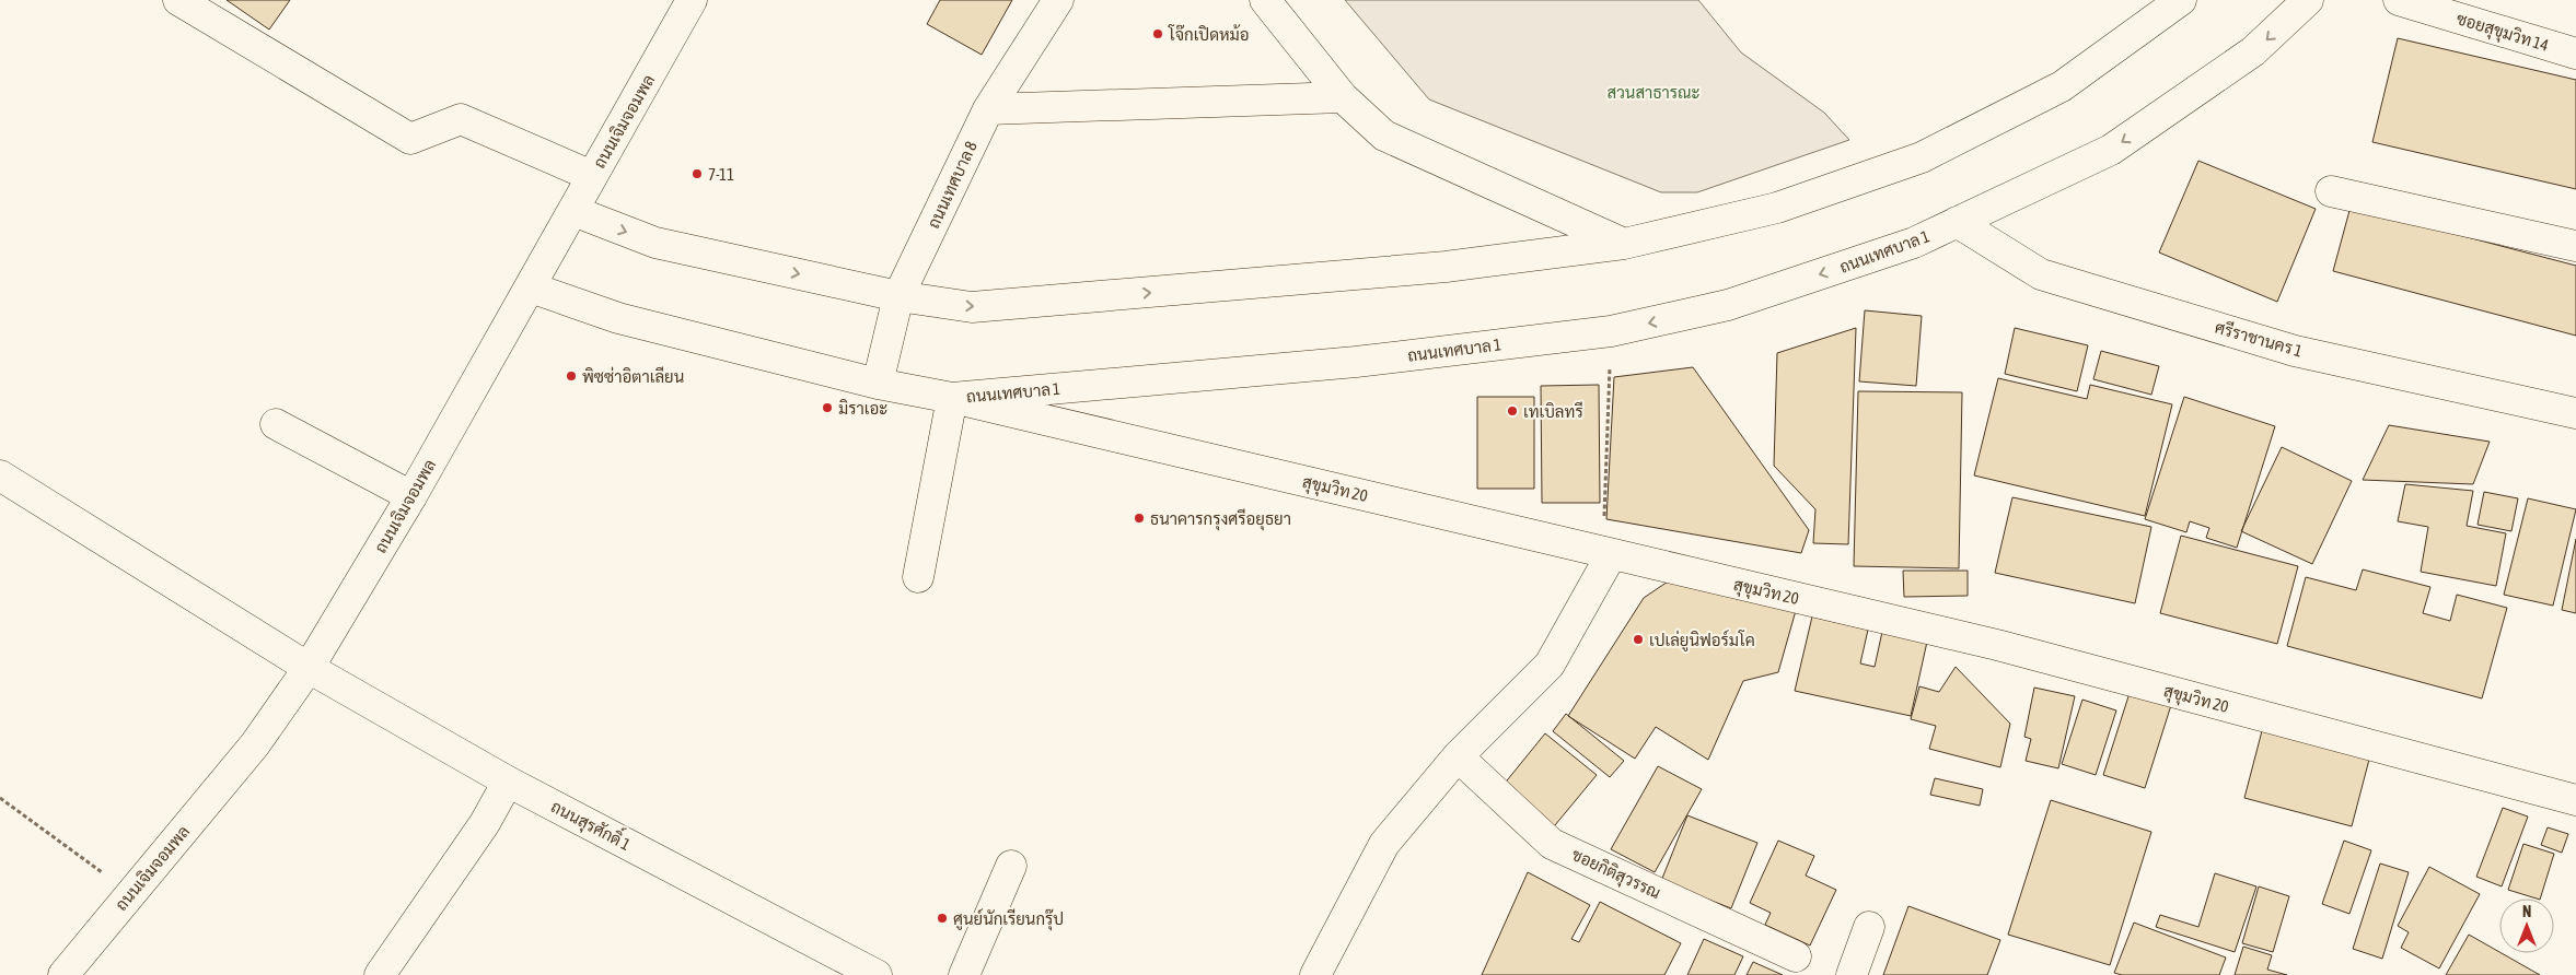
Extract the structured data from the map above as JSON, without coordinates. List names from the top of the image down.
{
  "streets": {
    "street": [
      "ซอยสุขุมวิท 14",
      "ถนนเจิมจอมพล",
      "ถนนเทศบาล 8",
      "ถนนเทศบาล 1",
      "ศรีราชานคร 1",
      "สุขุมวิท 20",
      "ถนนสุรศักดิ์ 1",
      "ชอยกิติสุวรรณ"
    ]
  },
  "crossings": [
    ["ถนนเจิมจอมพล", "ถนนเทศบาล 1"],
    ["ถนนเจิมจอมพล", "ถนนสุรศักดิ์ 1"],
    ["ถนนเทศบาล 8", "ถนนเทศบาล 1"],
    ["ถนนเทศบาล 1", "ศรีราชานคร 1"],
    ["ถนนเทศบาล 1", "สุขุมวิท 20"]
  ],
  "parks": ["สวนสาธารณะ"],
  "places": [
    "โจ๊กเปิดหม้อ",
    "7-11",
    "พิซซ่าอิตาเลียน",
    "มิราเอะ",
    "เทเบิลทรี",
    "ธนาคารกรุงศรีอยุธยา",
    "เปเล่ยูนิฟอร์มโค",
    "ศูนย์นักเรียนกรุ๊ป"
  ],
  "north": "top"
}
